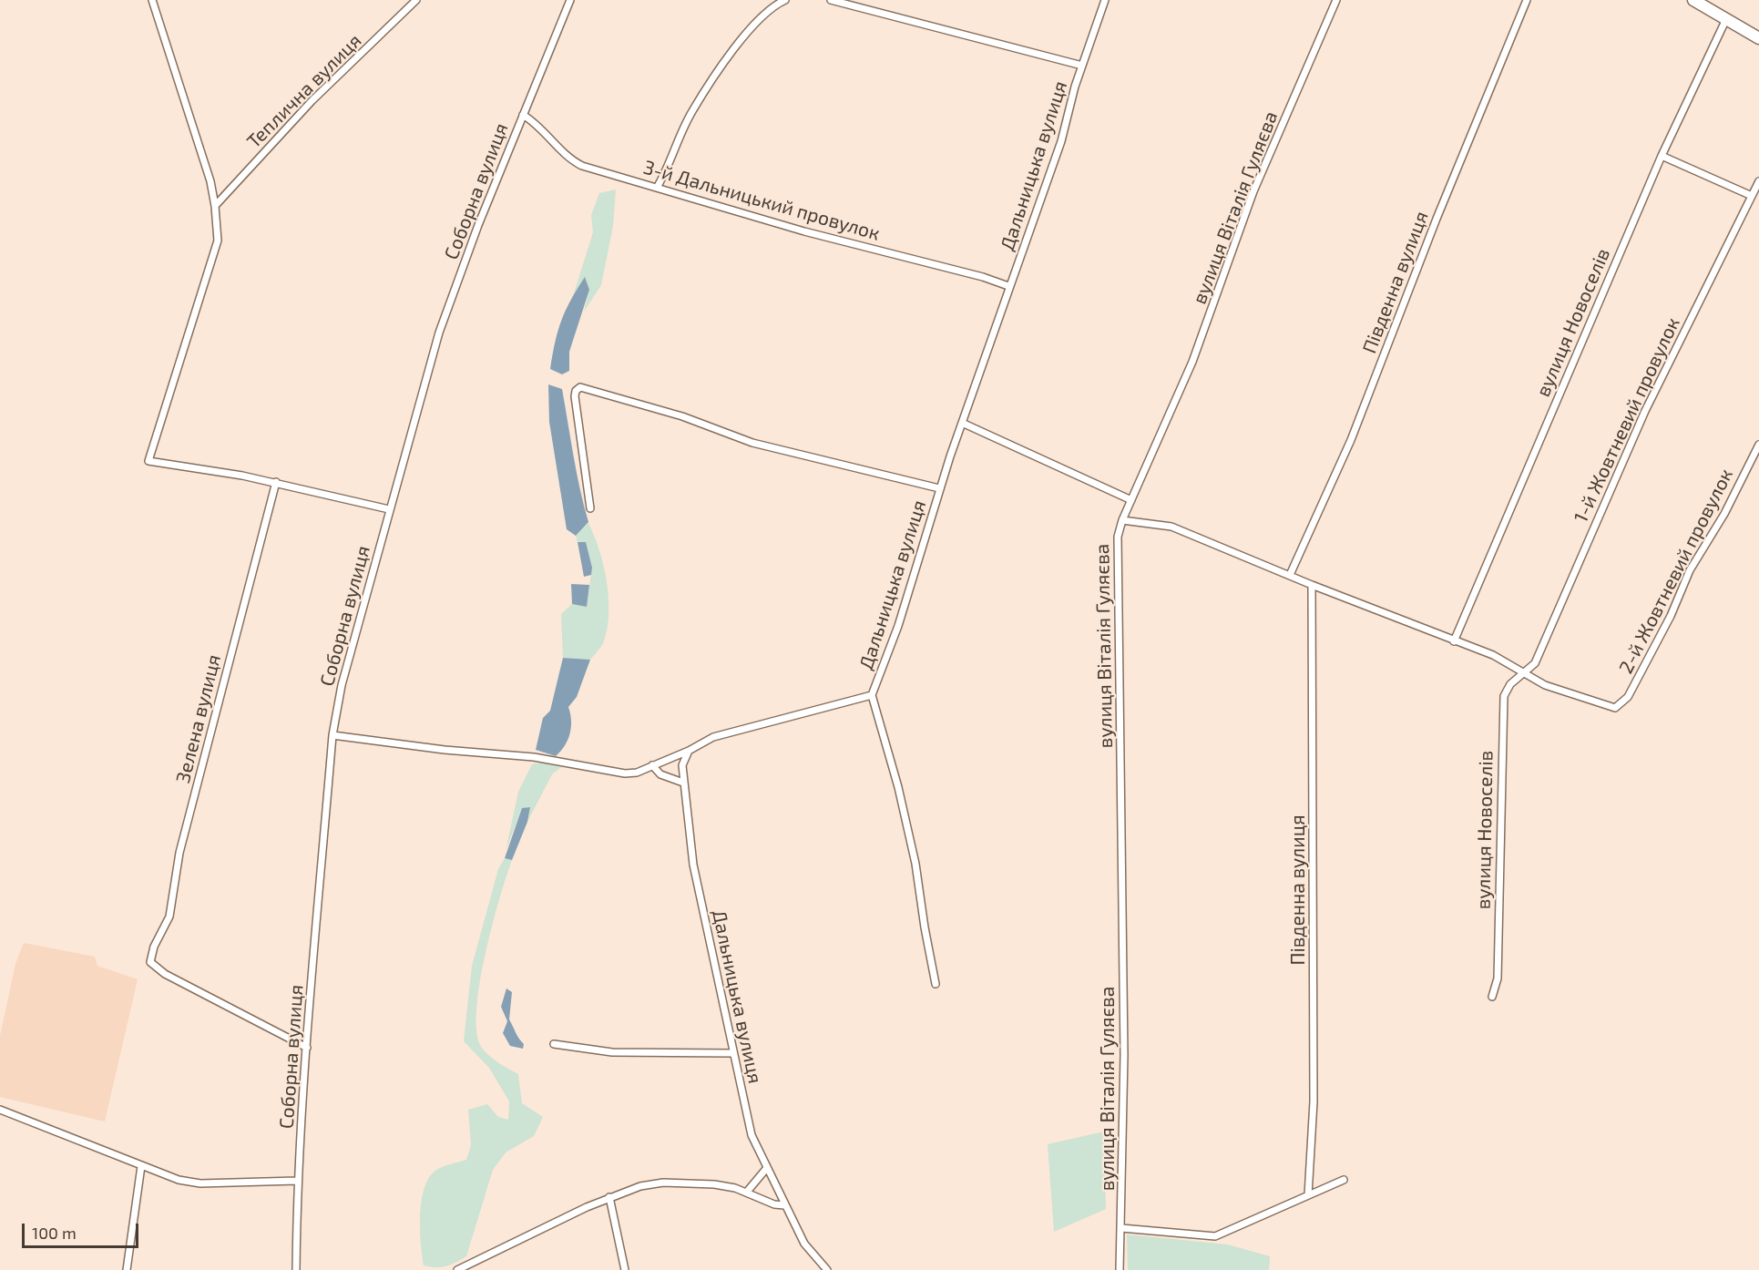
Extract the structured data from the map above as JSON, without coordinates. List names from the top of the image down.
{
  "streets": {
    "street": [
      "Теплична вулиця",
      "Дальницька вулиця",
      "Соборна вулиця",
      "3-й Дальницький провулок",
      "вулиця Віталія Гуляєва",
      "Південна вулиця",
      "вулиця Новоселів",
      "1-й Жовтневий провулок",
      "2-й Жовтневий провулок",
      "Зелена вулиця"
    ]
  },
  "crossings": [
    ["Дальницька вулиця", "3-й Дальницький провулок"],
    ["Соборна вулиця", "3-й Дальницький провулок"],
    ["Соборна вулиця", "Зелена вулиця"],
    ["вулиця Новоселів", "1-й Жовтневий провулок"],
    ["вулиця Новоселів", "2-й Жовтневий провулок"],
    ["1-й Жовтневий провулок", "2-й Жовтневий провулок"]
  ],
  "scale_bar": "100 m"
}
